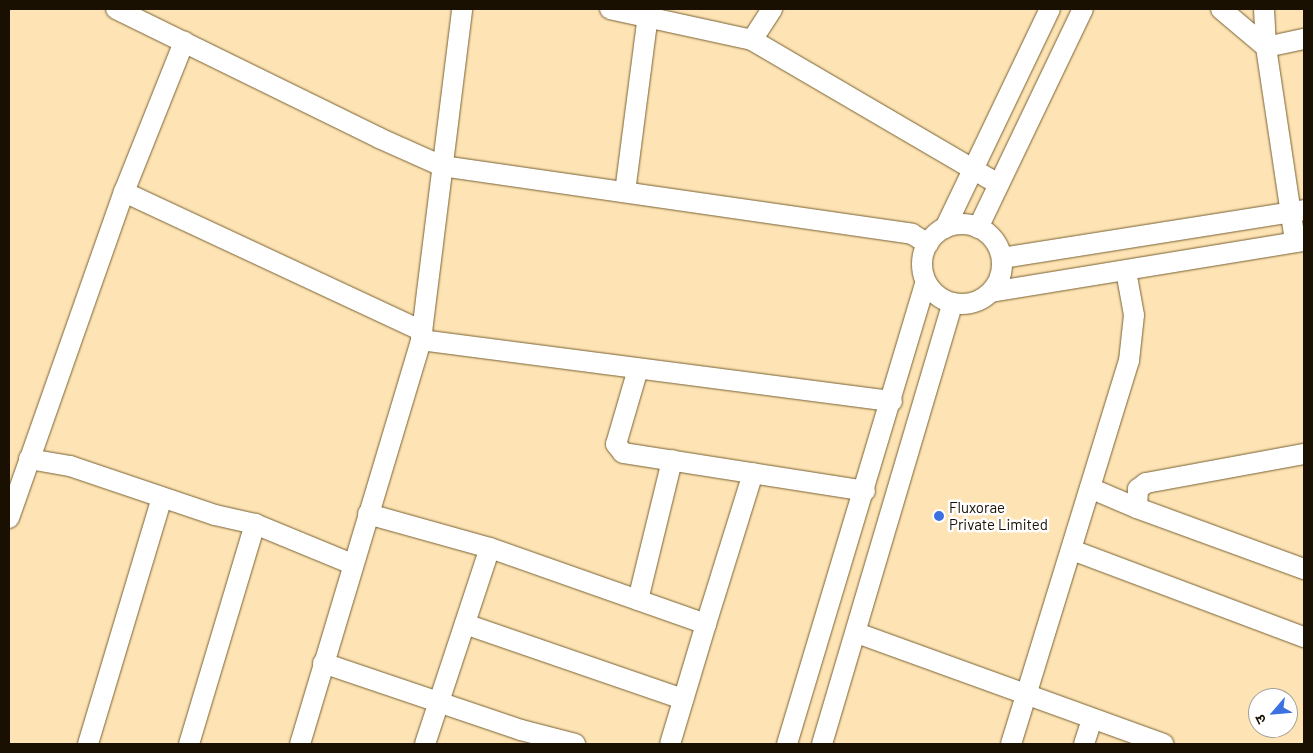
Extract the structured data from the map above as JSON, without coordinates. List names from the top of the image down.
{
  "places": ["Fluxorae Private Limited"],
  "north": "bottom left"
}
